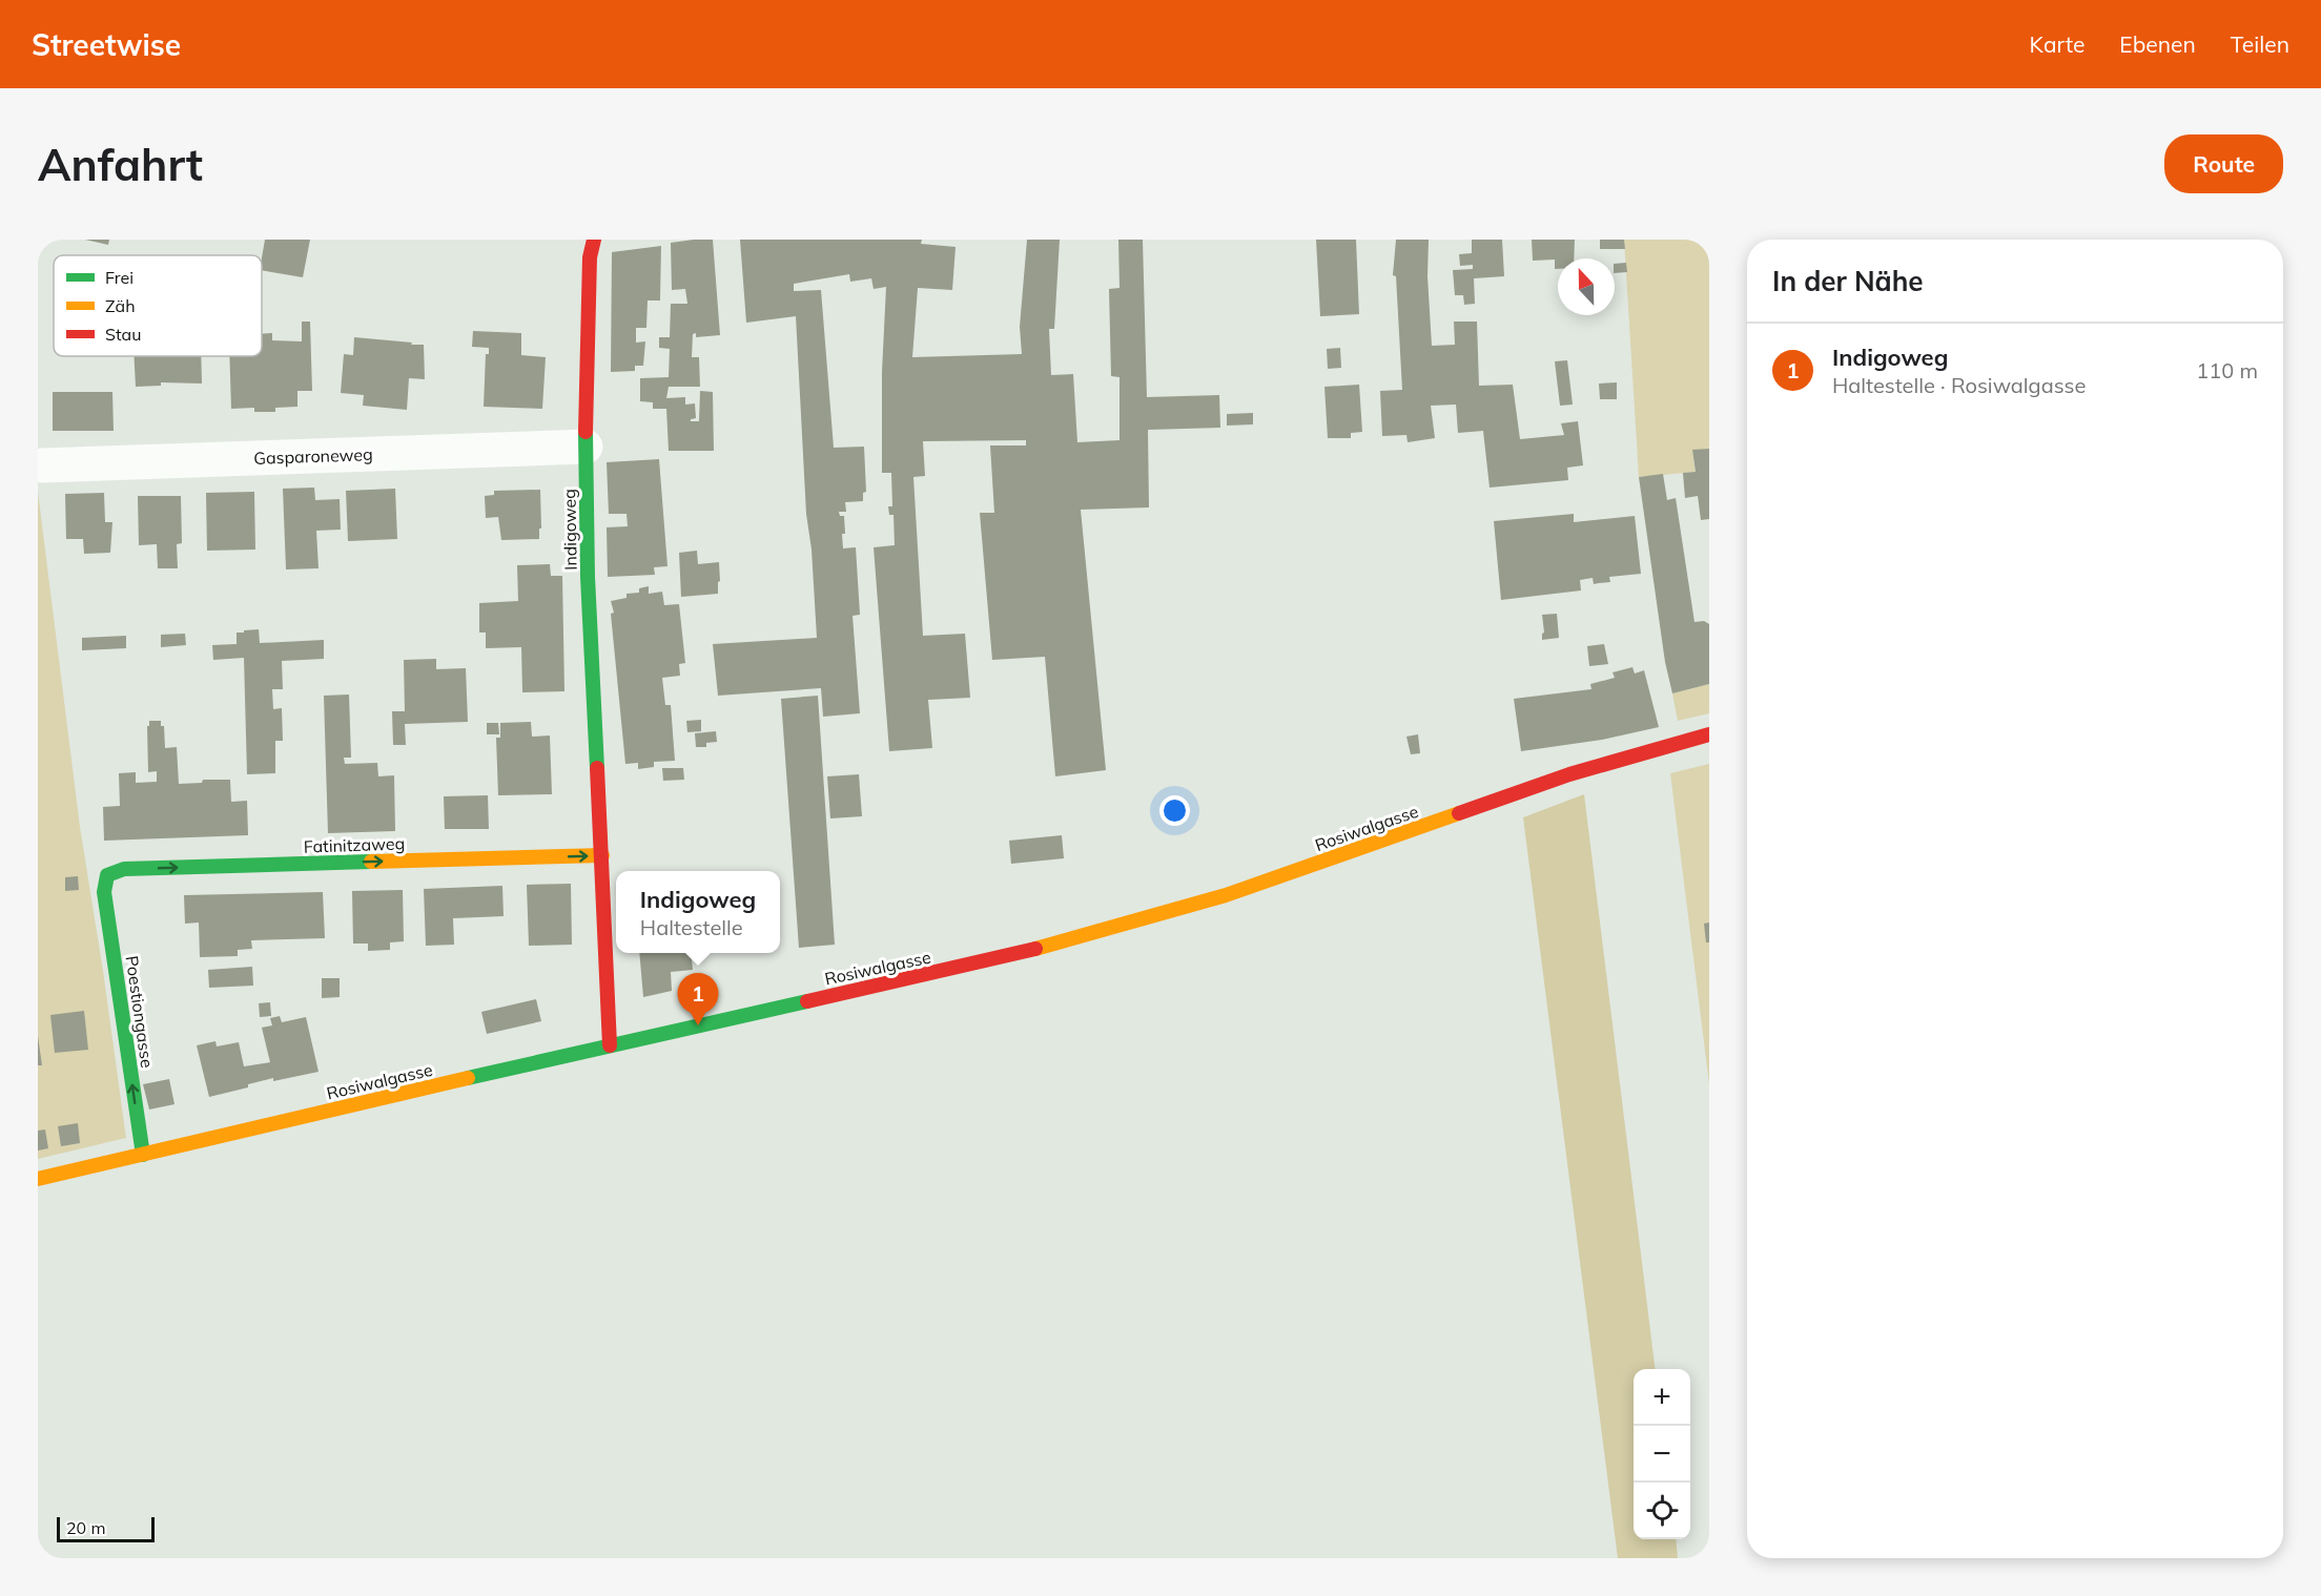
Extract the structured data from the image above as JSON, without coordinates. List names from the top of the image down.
{
  "streets": {
    "street": [
      "Gasparoneweg",
      "Indigoweg",
      "Rosiwalgasse",
      "Fatinitzaweg",
      "Poestiongasse"
    ]
  },
  "crossings": [
    ["Gasparoneweg", "Indigoweg"],
    ["Indigoweg", "Rosiwalgasse"],
    ["Indigoweg", "Fatinitzaweg"],
    ["Rosiwalgasse", "Poestiongasse"],
    ["Fatinitzaweg", "Poestiongasse"]
  ],
  "one_way": ["Fatinitzaweg", "Poestiongasse"],
  "legend": ["Frei", "Zäh", "Stau"],
  "scale_bar": "20 m",
  "north": "top",
  "page": {
    "header": "Streetwise",
    "nav": ["Karte", "Ebenen", "Teilen"],
    "buttons": "Route",
    "title": "Anfahrt",
    "heading": "In der Nähe",
    "list": [
      {
        "mark": "1",
        "name": "Indigoweg",
        "note": "Haltestelle · Rosiwalgasse",
        "value": "110 m"
      }
    ],
    "popup": ["Indigoweg", "Haltestelle"],
    "pins": "1",
    "map_buttons": ["+", "−"],
    "scale": "20 m"
  }
}
